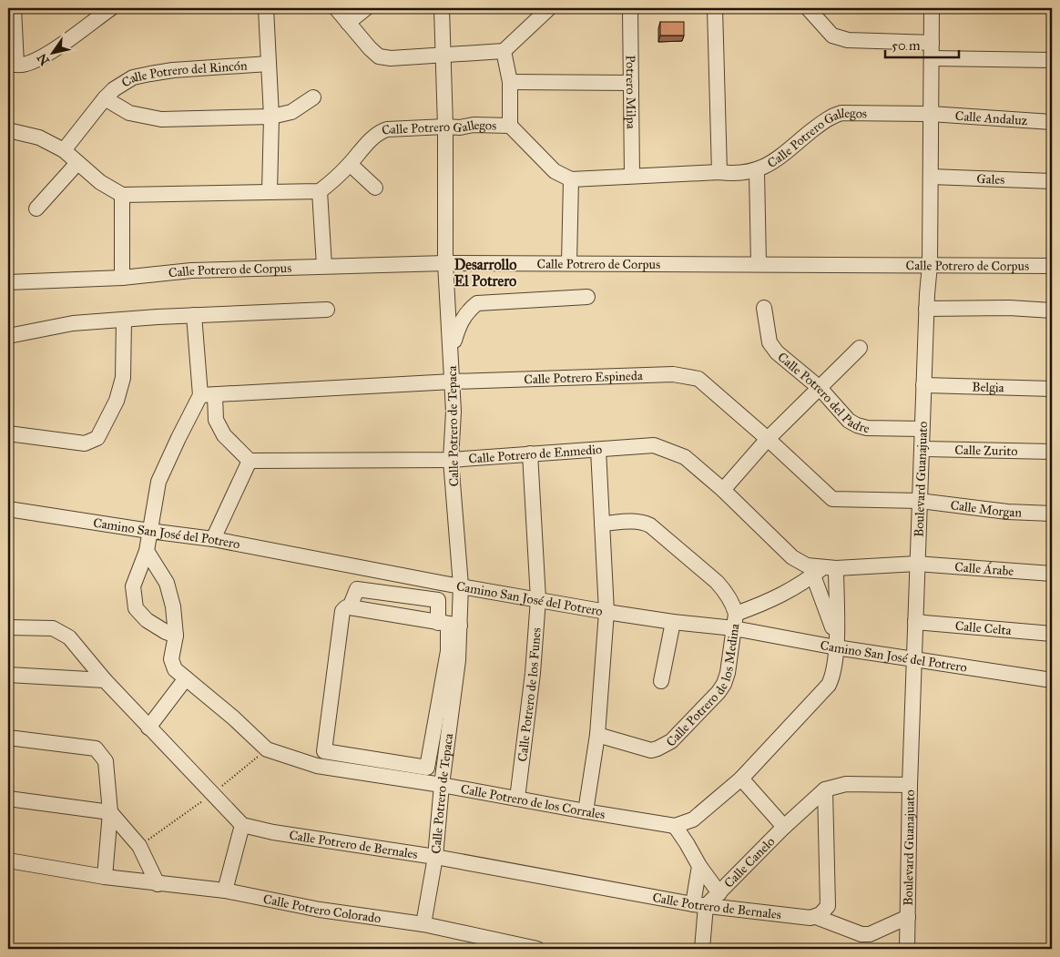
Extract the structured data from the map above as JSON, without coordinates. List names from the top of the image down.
{
  "streets": {
    "street": [
      "Calle Potrero del Rincón",
      "Potrero Milpa",
      "Calle Andaluz",
      "Calle Potrero Gallegos",
      "Gales",
      "Calle Potrero de Corpus",
      "Calle Potrero Espineda",
      "Belgia",
      "Calle Potrero del Padre",
      "Calle Potrero de Tepaca",
      "Calle Zurito",
      "Calle Potrero de Enmedio",
      "Boulevard Guanajuato",
      "Calle Morgan",
      "Camino San José del Potrero",
      "Calle Árabe",
      "Calle Celta",
      "Calle Potrero de los Medina",
      "Calle Potrero de los Funes",
      "Calle Potrero de los Corrales",
      "Calle Potrero de Bernales",
      "Calle Canelo",
      "Calle Potrero Colorado"
    ]
  },
  "crossings": [
    ["Potrero Milpa", "Calle Potrero Gallegos"],
    ["Calle Andaluz", "Calle Potrero Gallegos"],
    ["Calle Andaluz", "Boulevard Guanajuato"],
    ["Calle Potrero Gallegos", "Calle Potrero de Tepaca"],
    ["Calle Potrero Gallegos", "Boulevard Guanajuato"],
    ["Gales", "Boulevard Guanajuato"],
    ["Calle Potrero de Corpus", "Calle Potrero de Tepaca"],
    ["Calle Potrero de Corpus", "Boulevard Guanajuato"],
    ["Calle Potrero Espineda", "Calle Potrero de Tepaca"],
    ["Calle Potrero Espineda", "Boulevard Guanajuato"],
    ["Calle Potrero Espineda", "Calle Morgan"],
    ["Belgia", "Boulevard Guanajuato"],
    ["Calle Potrero del Padre", "Boulevard Guanajuato"],
    ["Calle Potrero de Tepaca", "Calle Potrero de Enmedio"],
    ["Calle Potrero de Tepaca", "Camino San José del Potrero"],
    ["Calle Potrero de Tepaca", "Calle Potrero de los Corrales"],
    ["Calle Potrero de Tepaca", "Calle Potrero de Bernales"],
    ["Calle Potrero de Tepaca", "Calle Potrero Colorado"],
    ["Calle Zurito", "Boulevard Guanajuato"],
    ["Calle Potrero de Enmedio", "Boulevard Guanajuato"],
    ["Calle Potrero de Enmedio", "Calle Árabe"],
    ["Calle Potrero de Enmedio", "Calle Potrero de los Funes"],
    ["Boulevard Guanajuato", "Calle Morgan"],
    ["Boulevard Guanajuato", "Camino San José del Potrero"],
    ["Boulevard Guanajuato", "Calle Árabe"],
    ["Boulevard Guanajuato", "Calle Celta"],
    ["Boulevard Guanajuato", "Calle Potrero de Bernales"],
    ["Camino San José del Potrero", "Calle Potrero de los Medina"],
    ["Camino San José del Potrero", "Calle Potrero de los Funes"],
    ["Calle Potrero de los Funes", "Calle Potrero de los Corrales"],
    ["Calle Potrero de Bernales", "Calle Canelo"]
  ],
  "districts": ["Desarrollo El Potrero"],
  "scale_bar": "50 m",
  "north": "bottom left"
}
